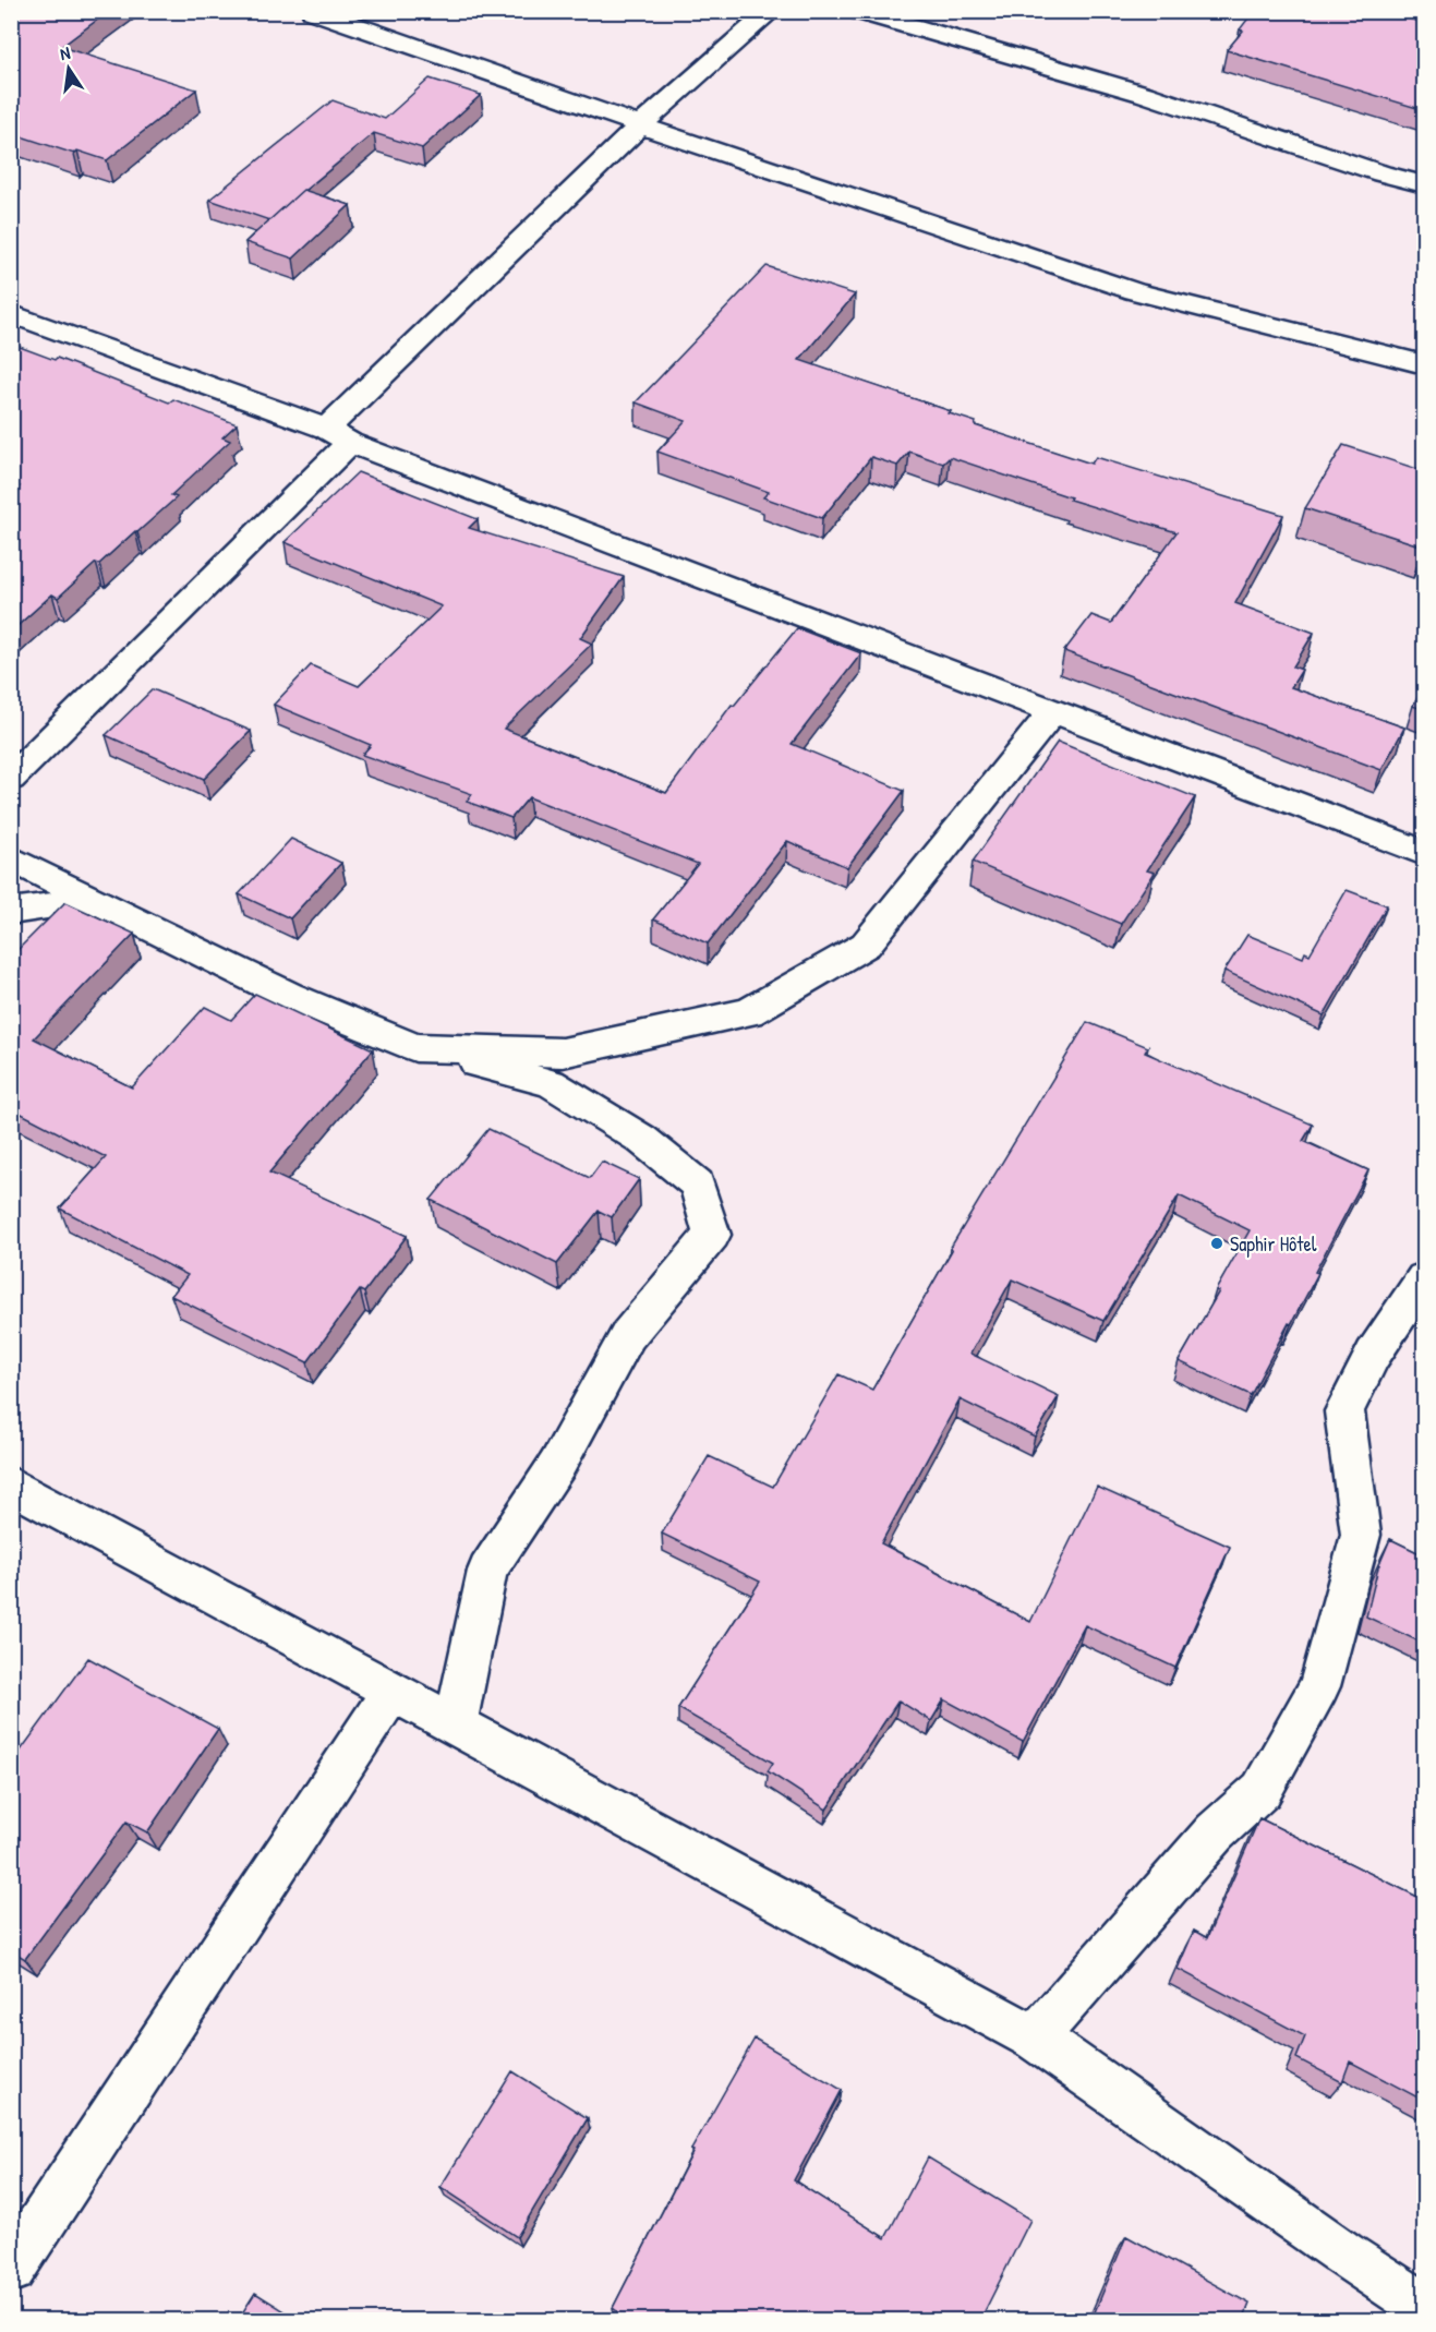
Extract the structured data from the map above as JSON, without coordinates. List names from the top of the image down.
{
  "places": ["Saphir Hôtel"],
  "north": "top"
}
